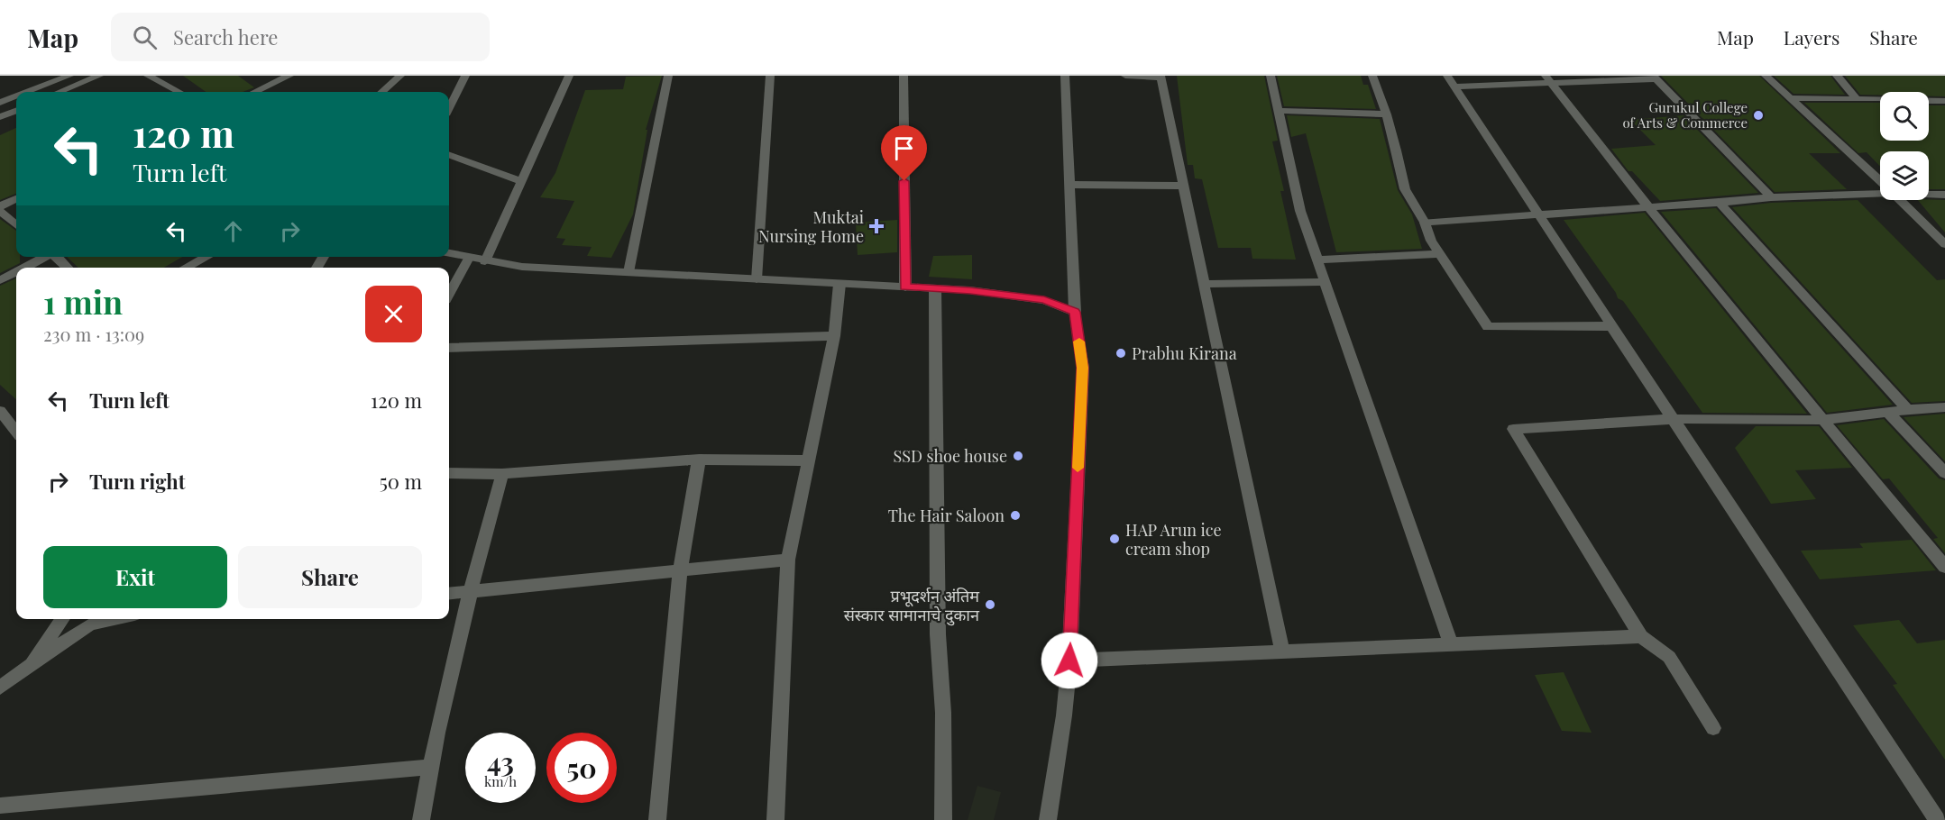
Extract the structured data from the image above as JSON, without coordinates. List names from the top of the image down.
{
  "places": {
    "other": [
      "Gurukul College of Arts & Commerce",
      "Prabhu Kirana",
      "SSD shoe house",
      "The Hair Saloon",
      "HAP Arun ice cream shop",
      "प्रभूदर्शन अंतिम संस्कार सामानाचे दुकान"
    ],
    "health": ["Muktai Nursing Home"]
  },
  "page": {
    "header": "Map",
    "search": "Search here",
    "nav": ["Map", "Layers", "Share"],
    "turn": ["120 m", "Turn left"],
    "heading": ["1 min", "230 m · 13:09"],
    "list": [
      {
        "name": "Turn left",
        "value": "120 m"
      },
      {
        "name": "Turn right",
        "value": "50 m"
      }
    ],
    "buttons": ["Exit", "Share"],
    "speed": "43 km/h",
    "limit": "50"
  }
}
